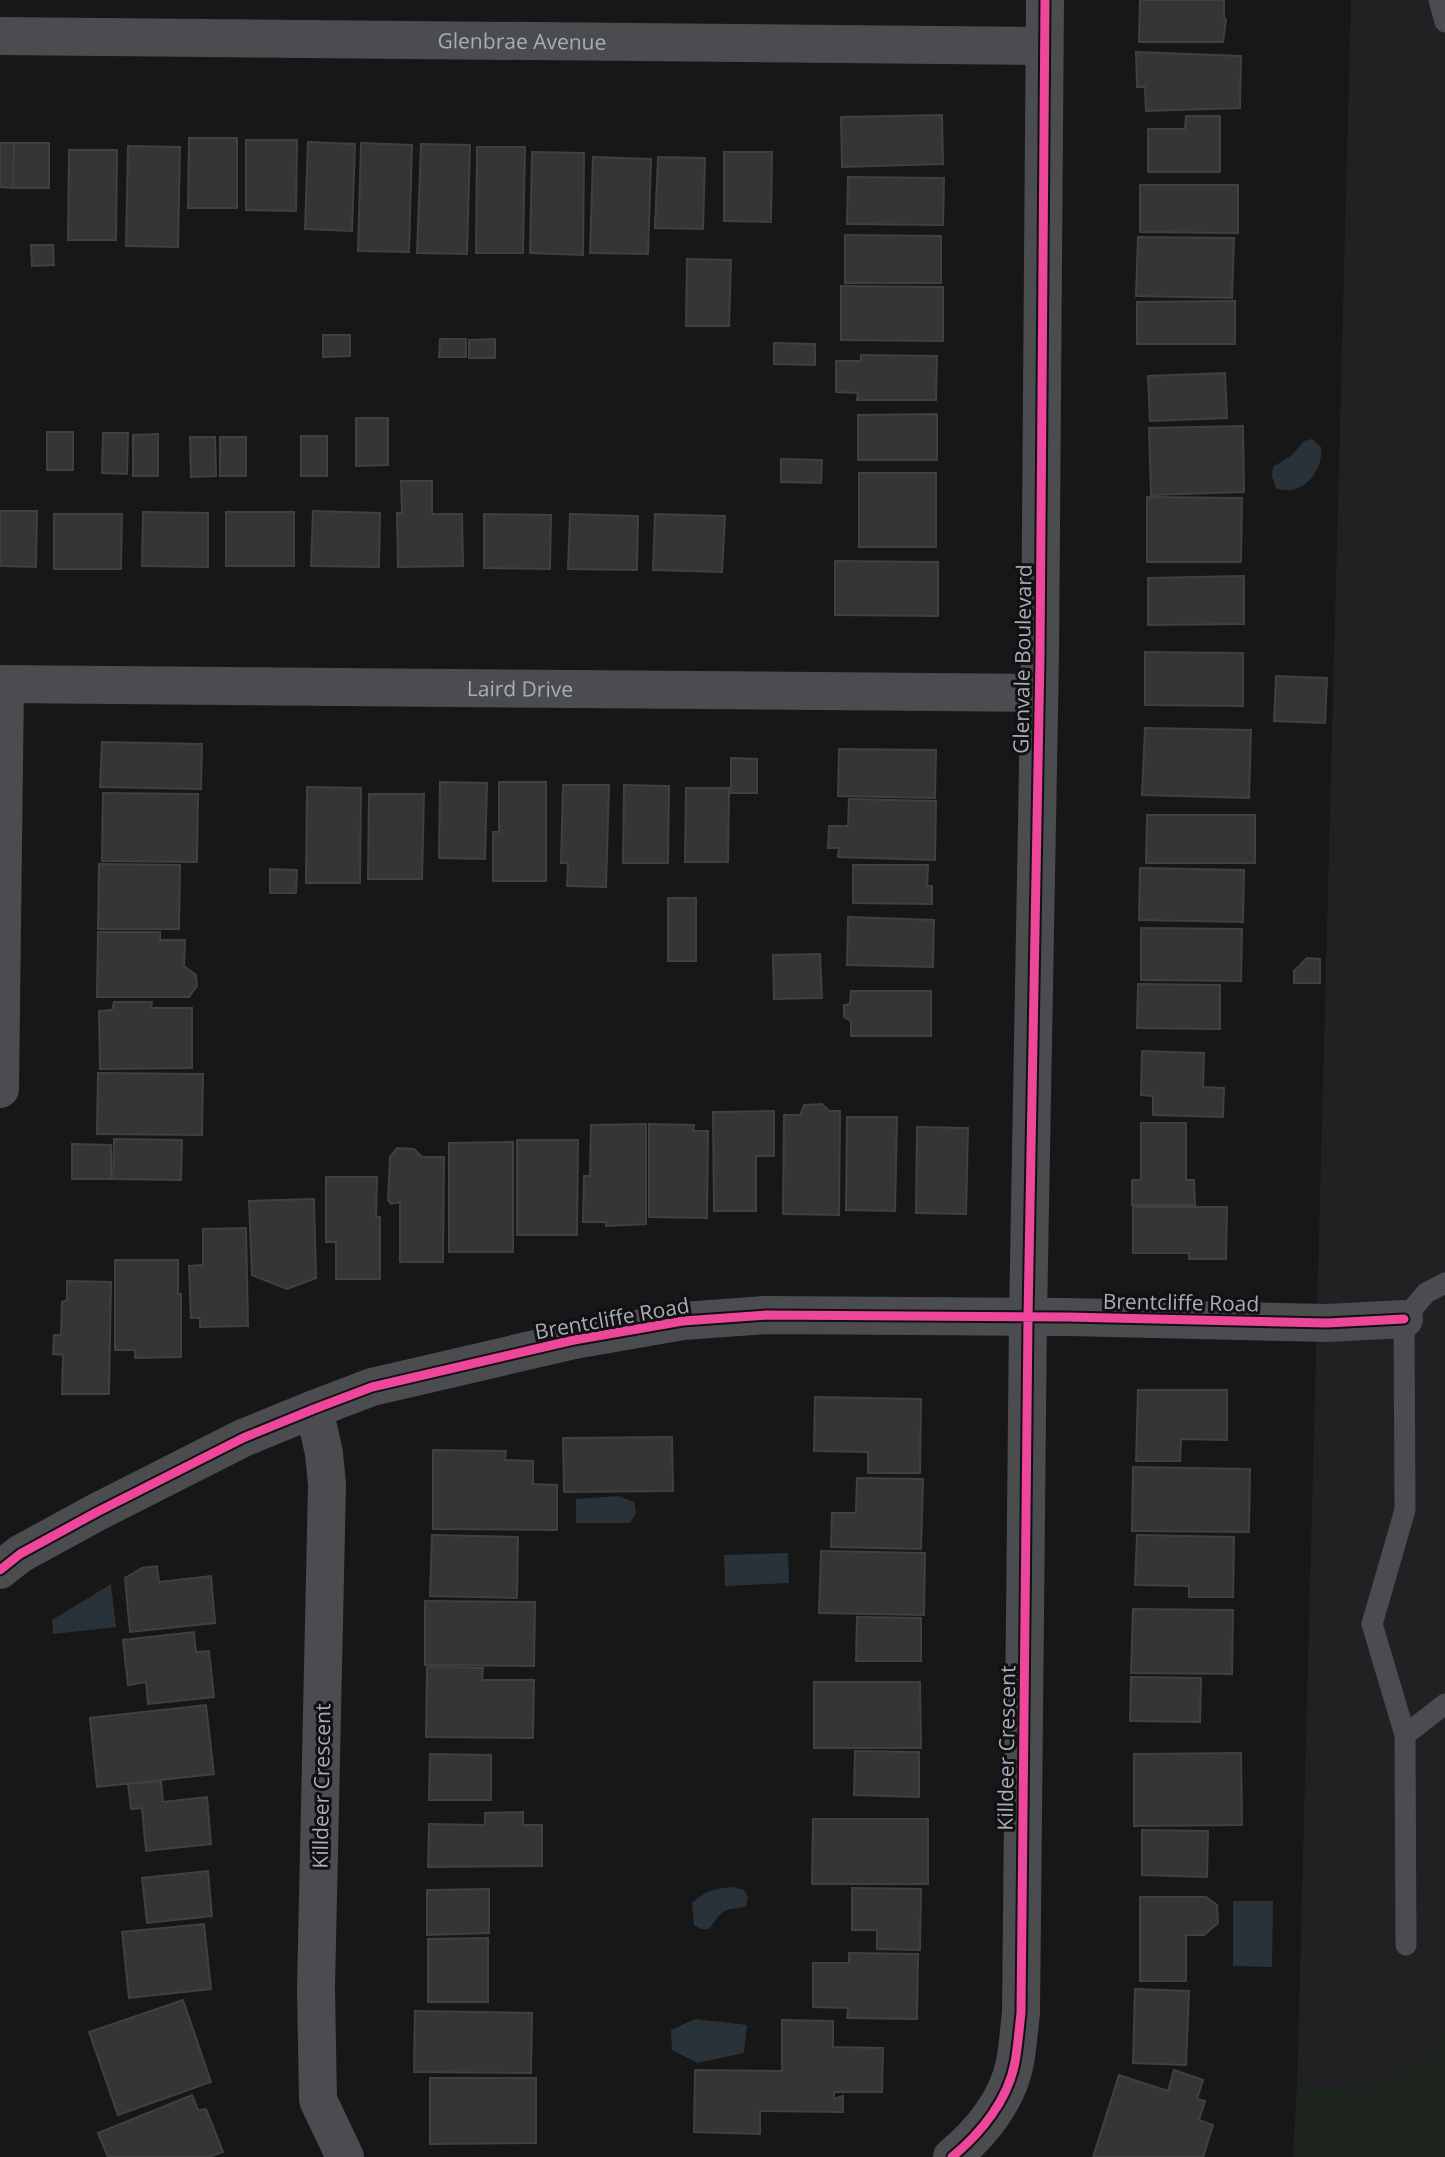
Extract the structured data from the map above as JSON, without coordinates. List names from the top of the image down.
{
  "streets": {
    "street": [
      "Glenbrae Avenue",
      "Glenvale Boulevard",
      "Laird Drive",
      "Brentcliffe Road",
      "Killdeer Crescent"
    ]
  },
  "crossings": [
    ["Glenbrae Avenue", "Glenvale Boulevard"],
    ["Glenvale Boulevard", "Laird Drive"],
    ["Glenvale Boulevard", "Brentcliffe Road"],
    ["Glenvale Boulevard", "Killdeer Crescent"],
    ["Brentcliffe Road", "Killdeer Crescent"]
  ]
}
